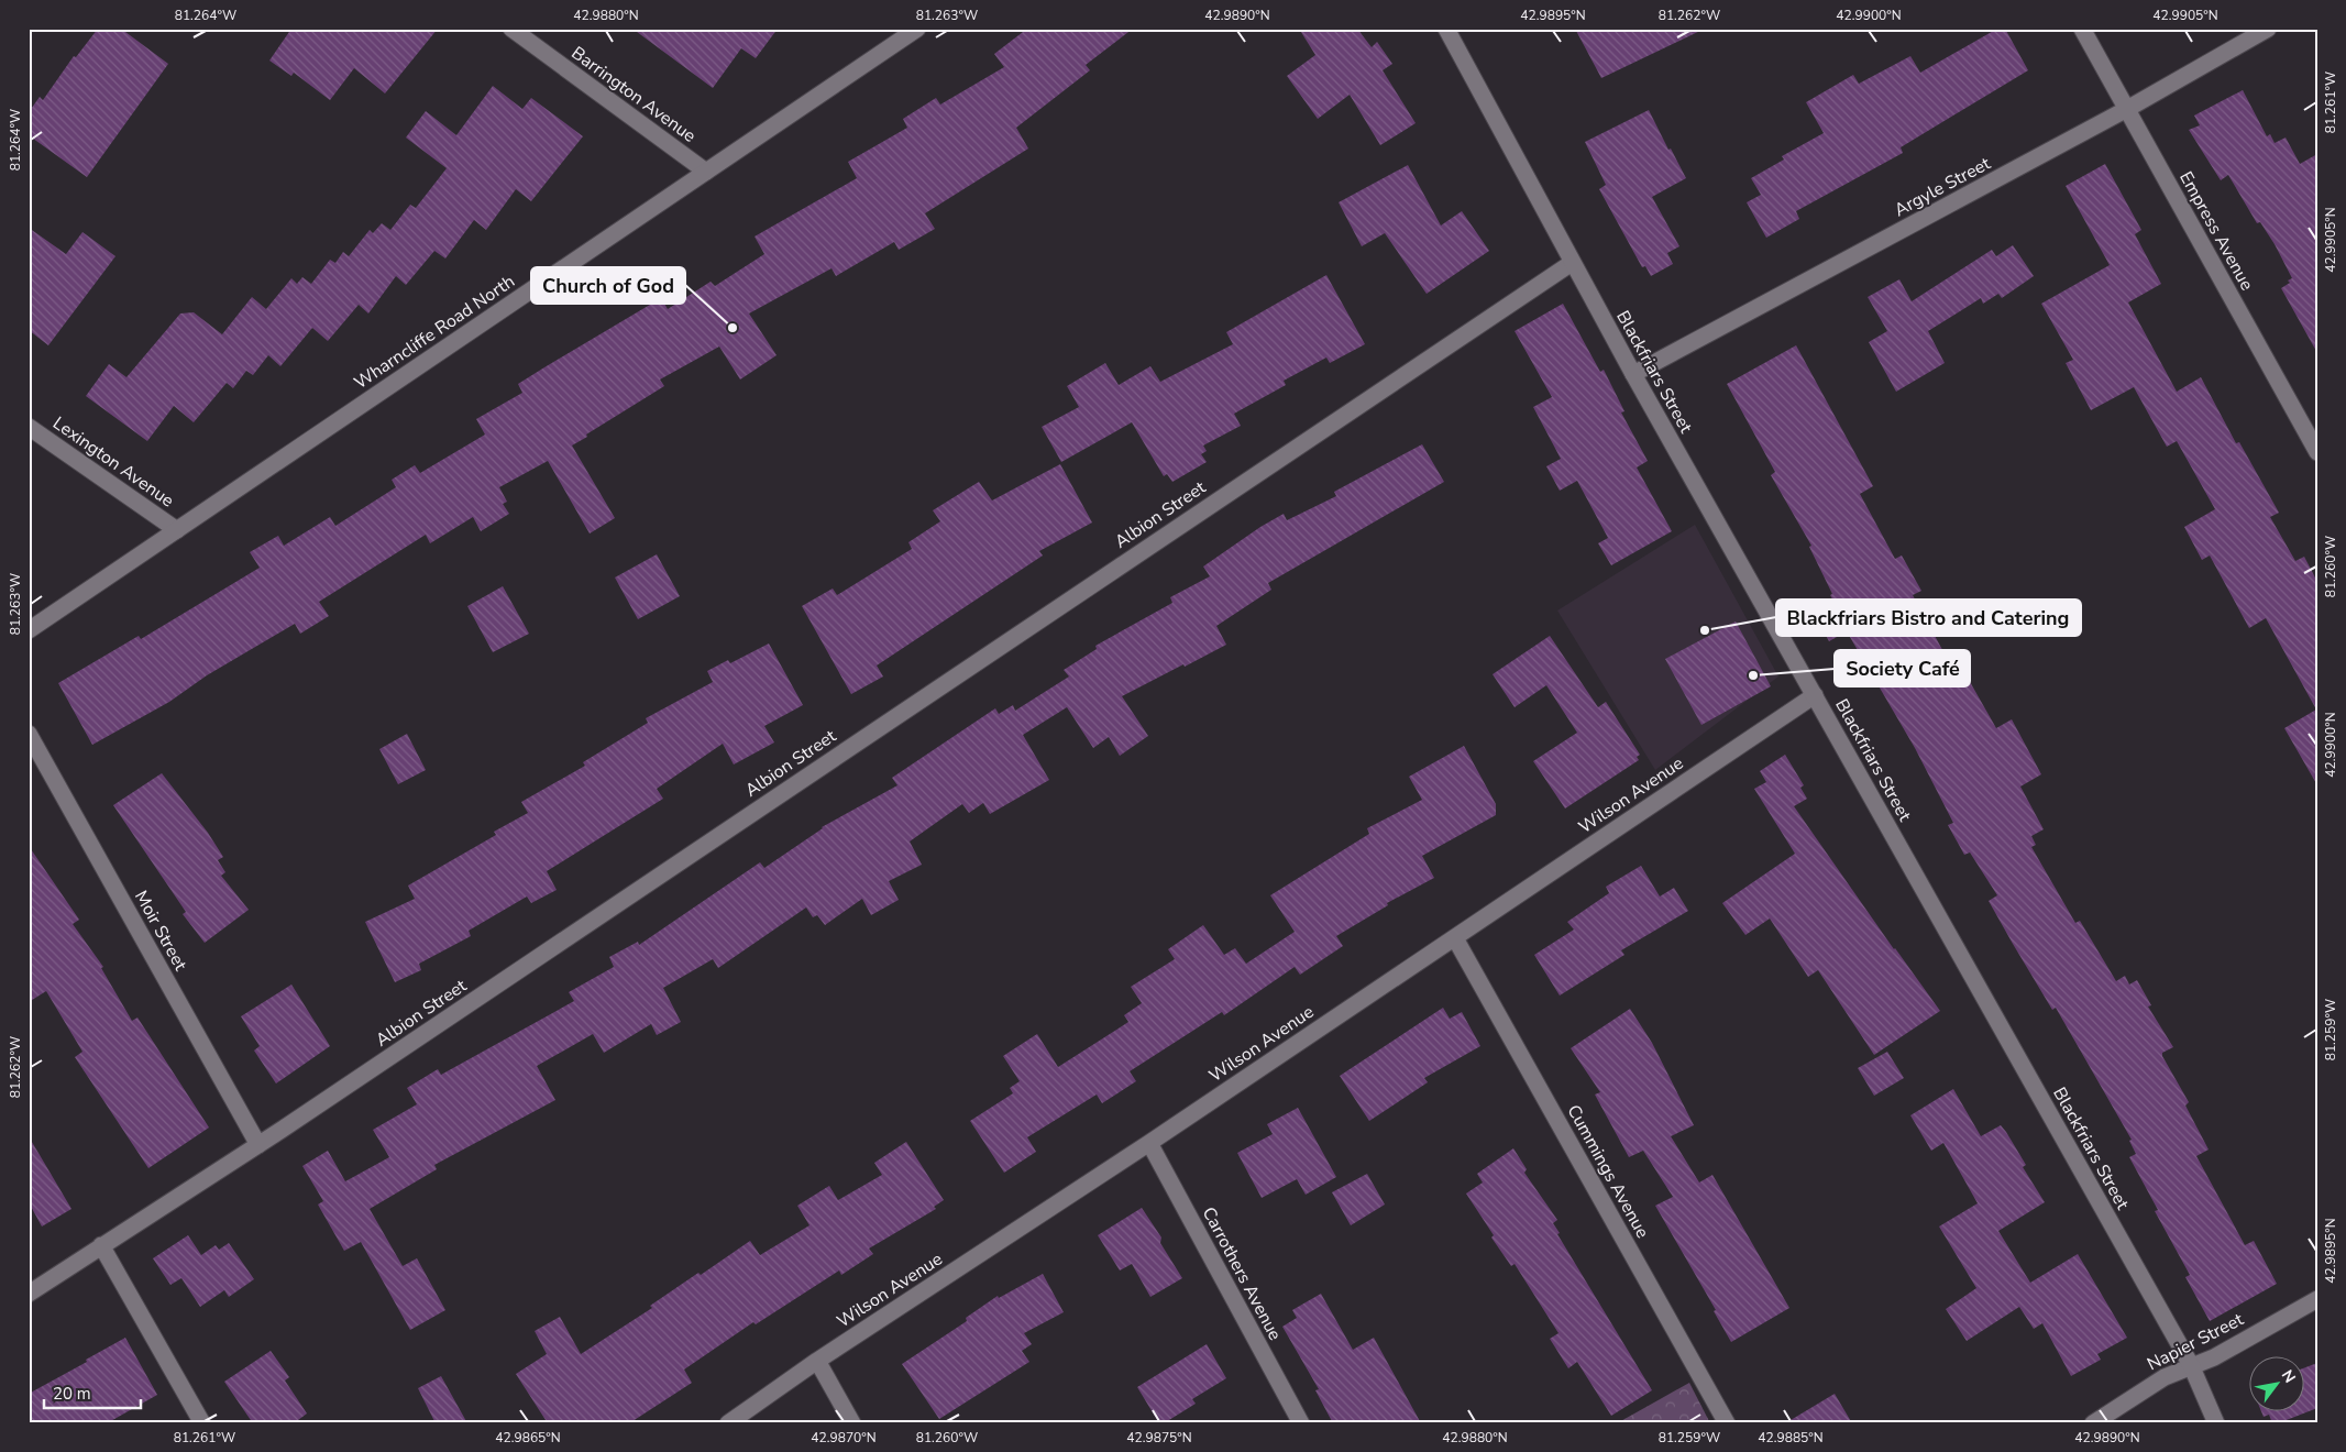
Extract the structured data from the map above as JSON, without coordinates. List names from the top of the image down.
{
  "streets": {
    "street": [
      "Barrington Avenue",
      "Argyle Street",
      "Empress Avenue",
      "Wharncliffe Road North",
      "Blackfriars Street",
      "Lexington Avenue",
      "Albion Street",
      "Wilson Avenue",
      "Moir Street",
      "Cummings Avenue",
      "Carrothers Avenue",
      "Napier Street"
    ]
  },
  "crossings": [
    ["Barrington Avenue", "Wharncliffe Road North"],
    ["Argyle Street", "Empress Avenue"],
    ["Argyle Street", "Blackfriars Street"],
    ["Wharncliffe Road North", "Lexington Avenue"],
    ["Blackfriars Street", "Albion Street"],
    ["Blackfriars Street", "Wilson Avenue"],
    ["Blackfriars Street", "Napier Street"],
    ["Albion Street", "Moir Street"],
    ["Wilson Avenue", "Cummings Avenue"],
    ["Wilson Avenue", "Carrothers Avenue"]
  ],
  "places": ["Church of God", "Blackfriars Bistro and Catering", "Society Café"],
  "scale_bar": "20 m",
  "north": "top right",
  "coordinates": [
    "81.264°W",
    "42.9880°N",
    "81.263°W",
    "42.9890°N",
    "42.9895°N",
    "81.262°W",
    "42.9900°N",
    "42.9905°N",
    "81.261°W",
    "81.260°W",
    "81.259°W",
    "42.9865°N",
    "42.9870°N",
    "42.9875°N",
    "42.9885°N"
  ]
}
